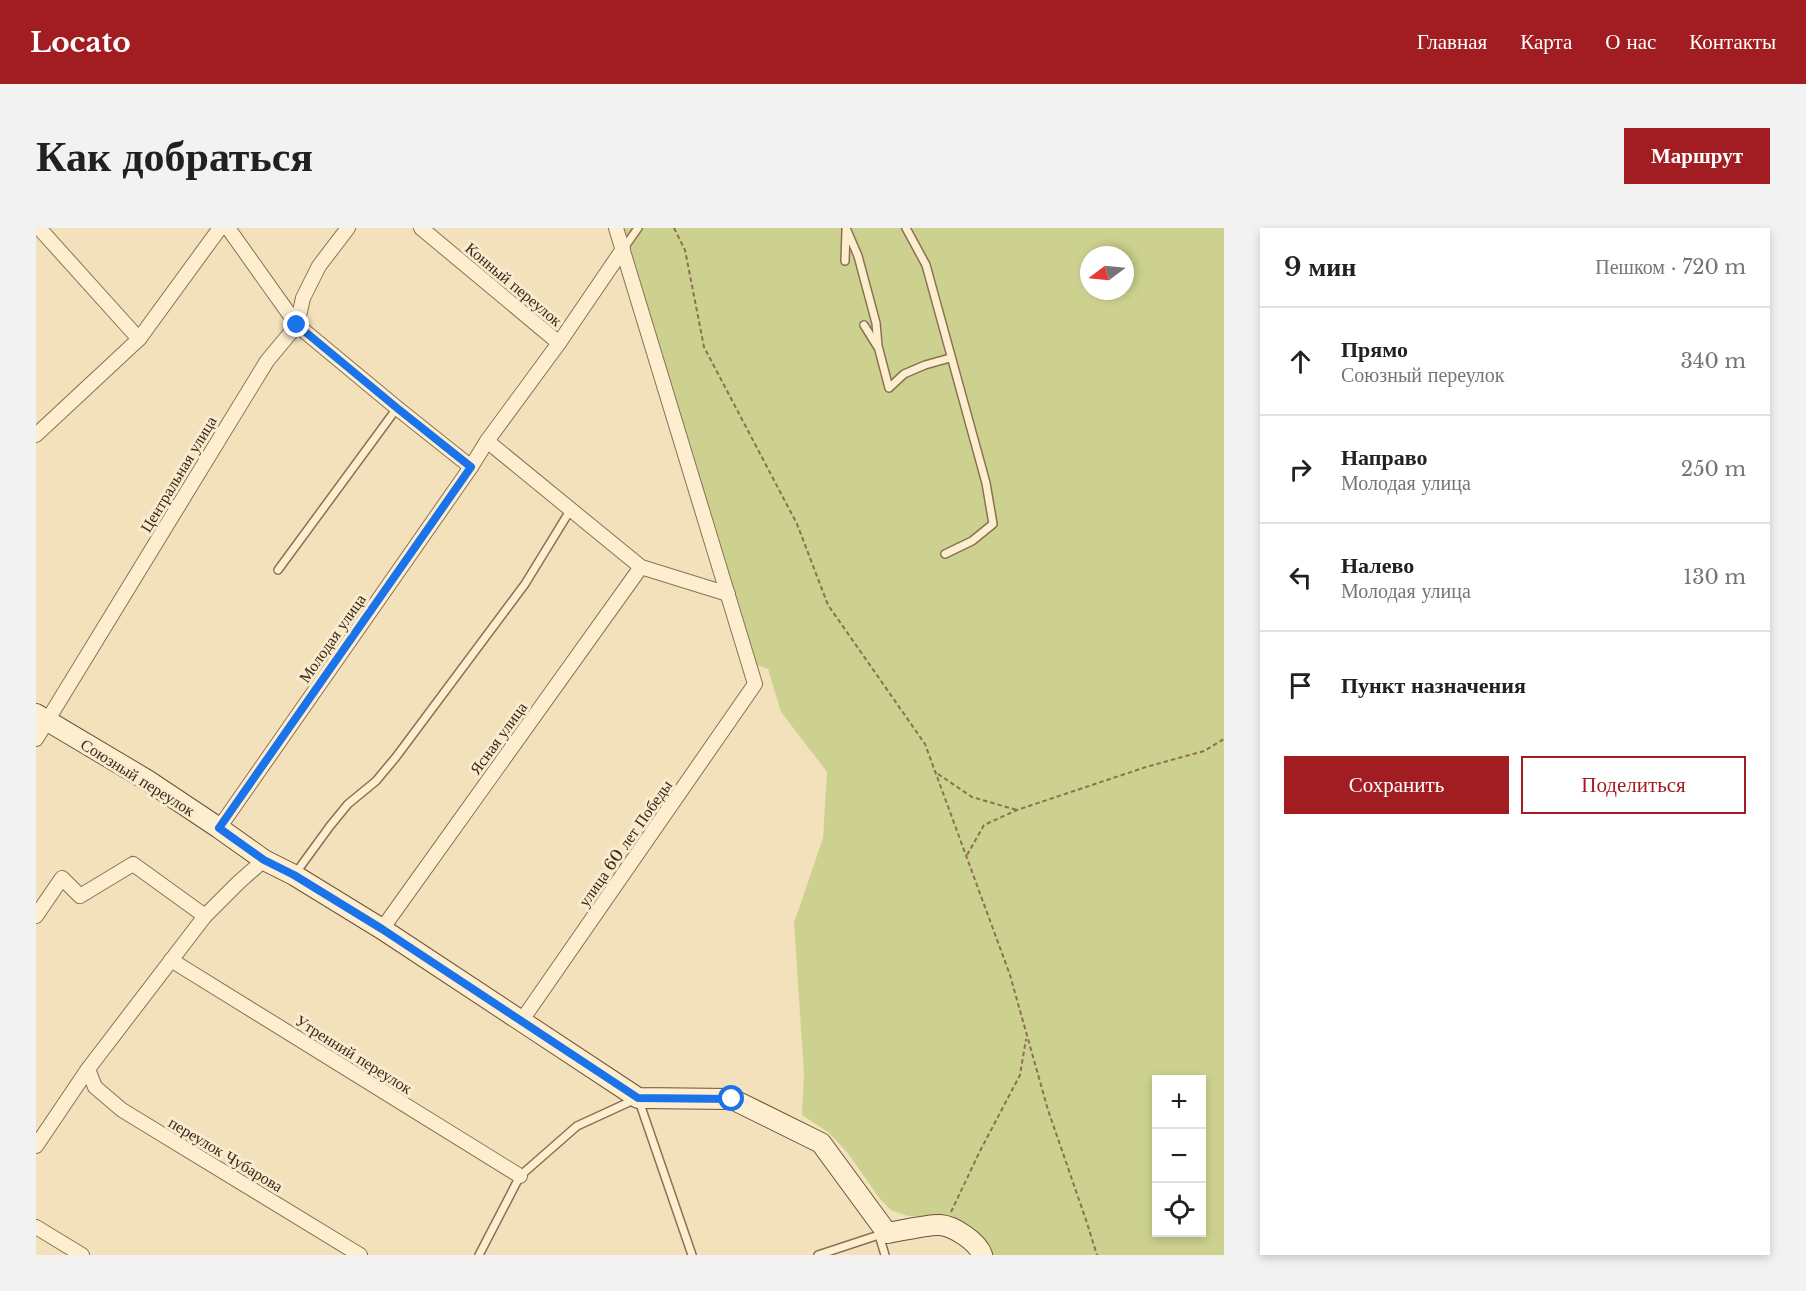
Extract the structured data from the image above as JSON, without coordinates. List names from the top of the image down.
{
  "streets": {
    "street": [
      "Конный переулок",
      "Центральная улица",
      "Молодая улица",
      "Ясная улица",
      "Союзный переулок",
      "улица 60 лет Победы",
      "Утренний переулок",
      "переулок Чубарова"
    ]
  },
  "crossings": [
    ["Конный переулок", "Молодая улица"],
    ["Центральная улица", "Союзный переулок"],
    ["Молодая улица", "Союзный переулок"],
    ["Ясная улица", "Союзный переулок"],
    ["Союзный переулок", "улица 60 лет Победы"]
  ],
  "north": "left",
  "page": {
    "header": "Locato",
    "nav": [
      "Главная",
      "Карта",
      "О нас",
      "Контакты"
    ],
    "buttons": [
      "Маршрут",
      ["Сохранить", "Поделиться"]
    ],
    "title": "Как добраться",
    "heading": ["9 мин", "Пешком · 720 m"],
    "list": [
      ["Прямо", "Союзный переулок", "340 m"],
      ["Направо", "Молодая улица", "250 m"],
      ["Налево", "Молодая улица", "130 m"],
      "Пункт назначения"
    ],
    "map_buttons": ["+", "−"]
  }
}
